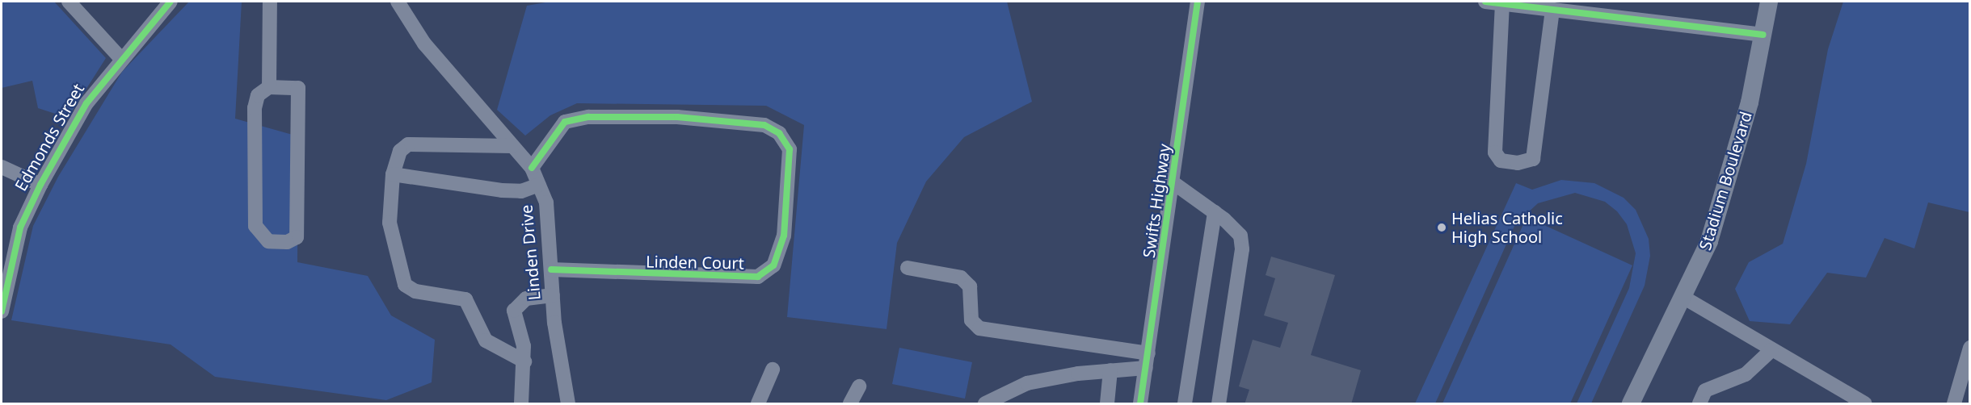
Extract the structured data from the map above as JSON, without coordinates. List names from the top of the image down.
{
  "streets": {
    "main road": ["Stadium Boulevard"],
    "street": [
      "Edmonds Street",
      "Swifts Highway",
      "Linden Drive",
      "Linden Court"
    ]
  },
  "crossings": [
    ["Linden Drive", "Linden Court"]
  ],
  "places": ["Helias Catholic High School"]
}
